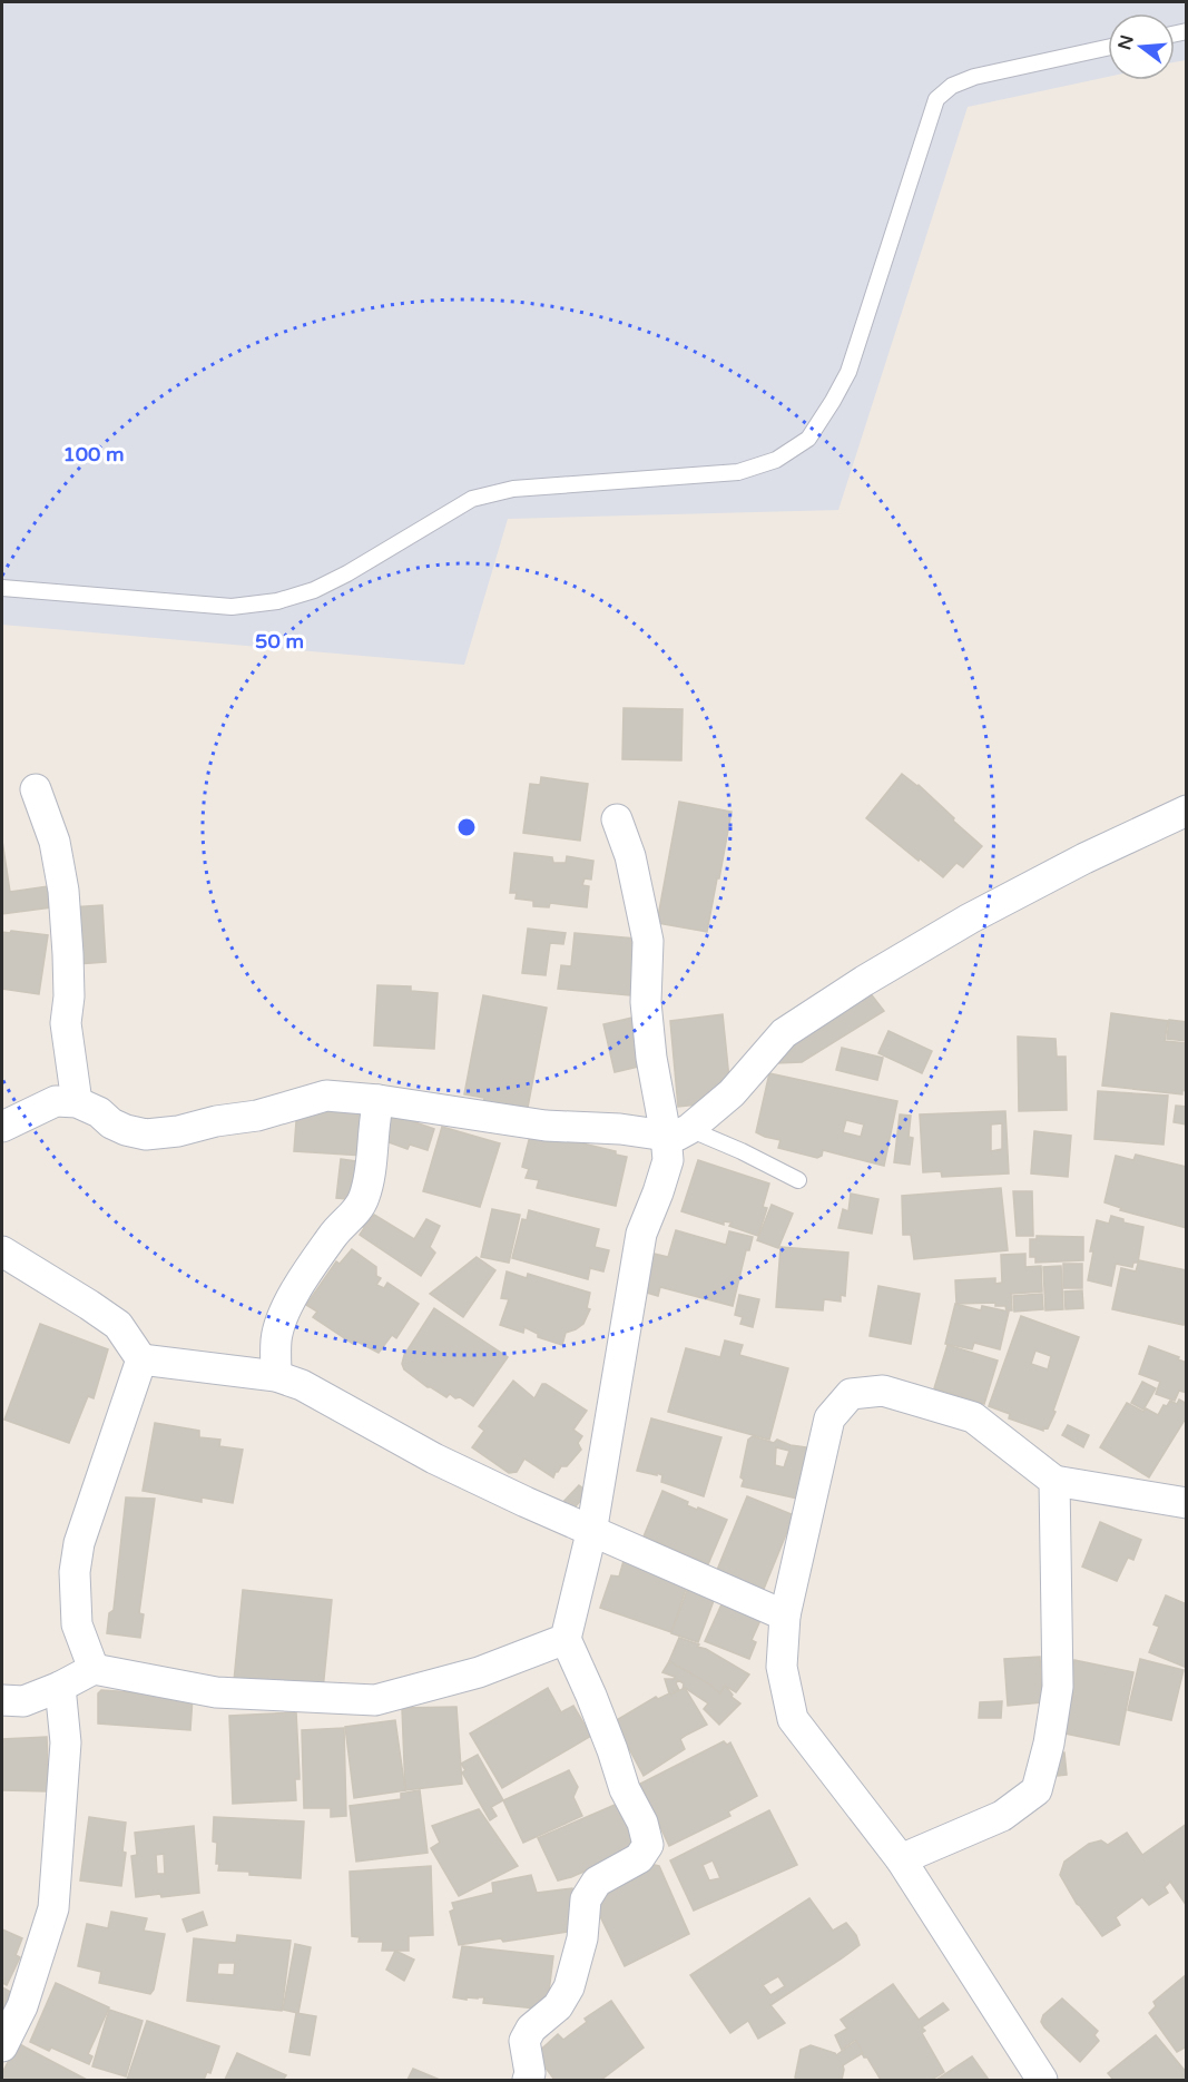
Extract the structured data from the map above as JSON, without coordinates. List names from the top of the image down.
{
  "north": "left",
  "rings": ["100 m", "50 m"]
}
